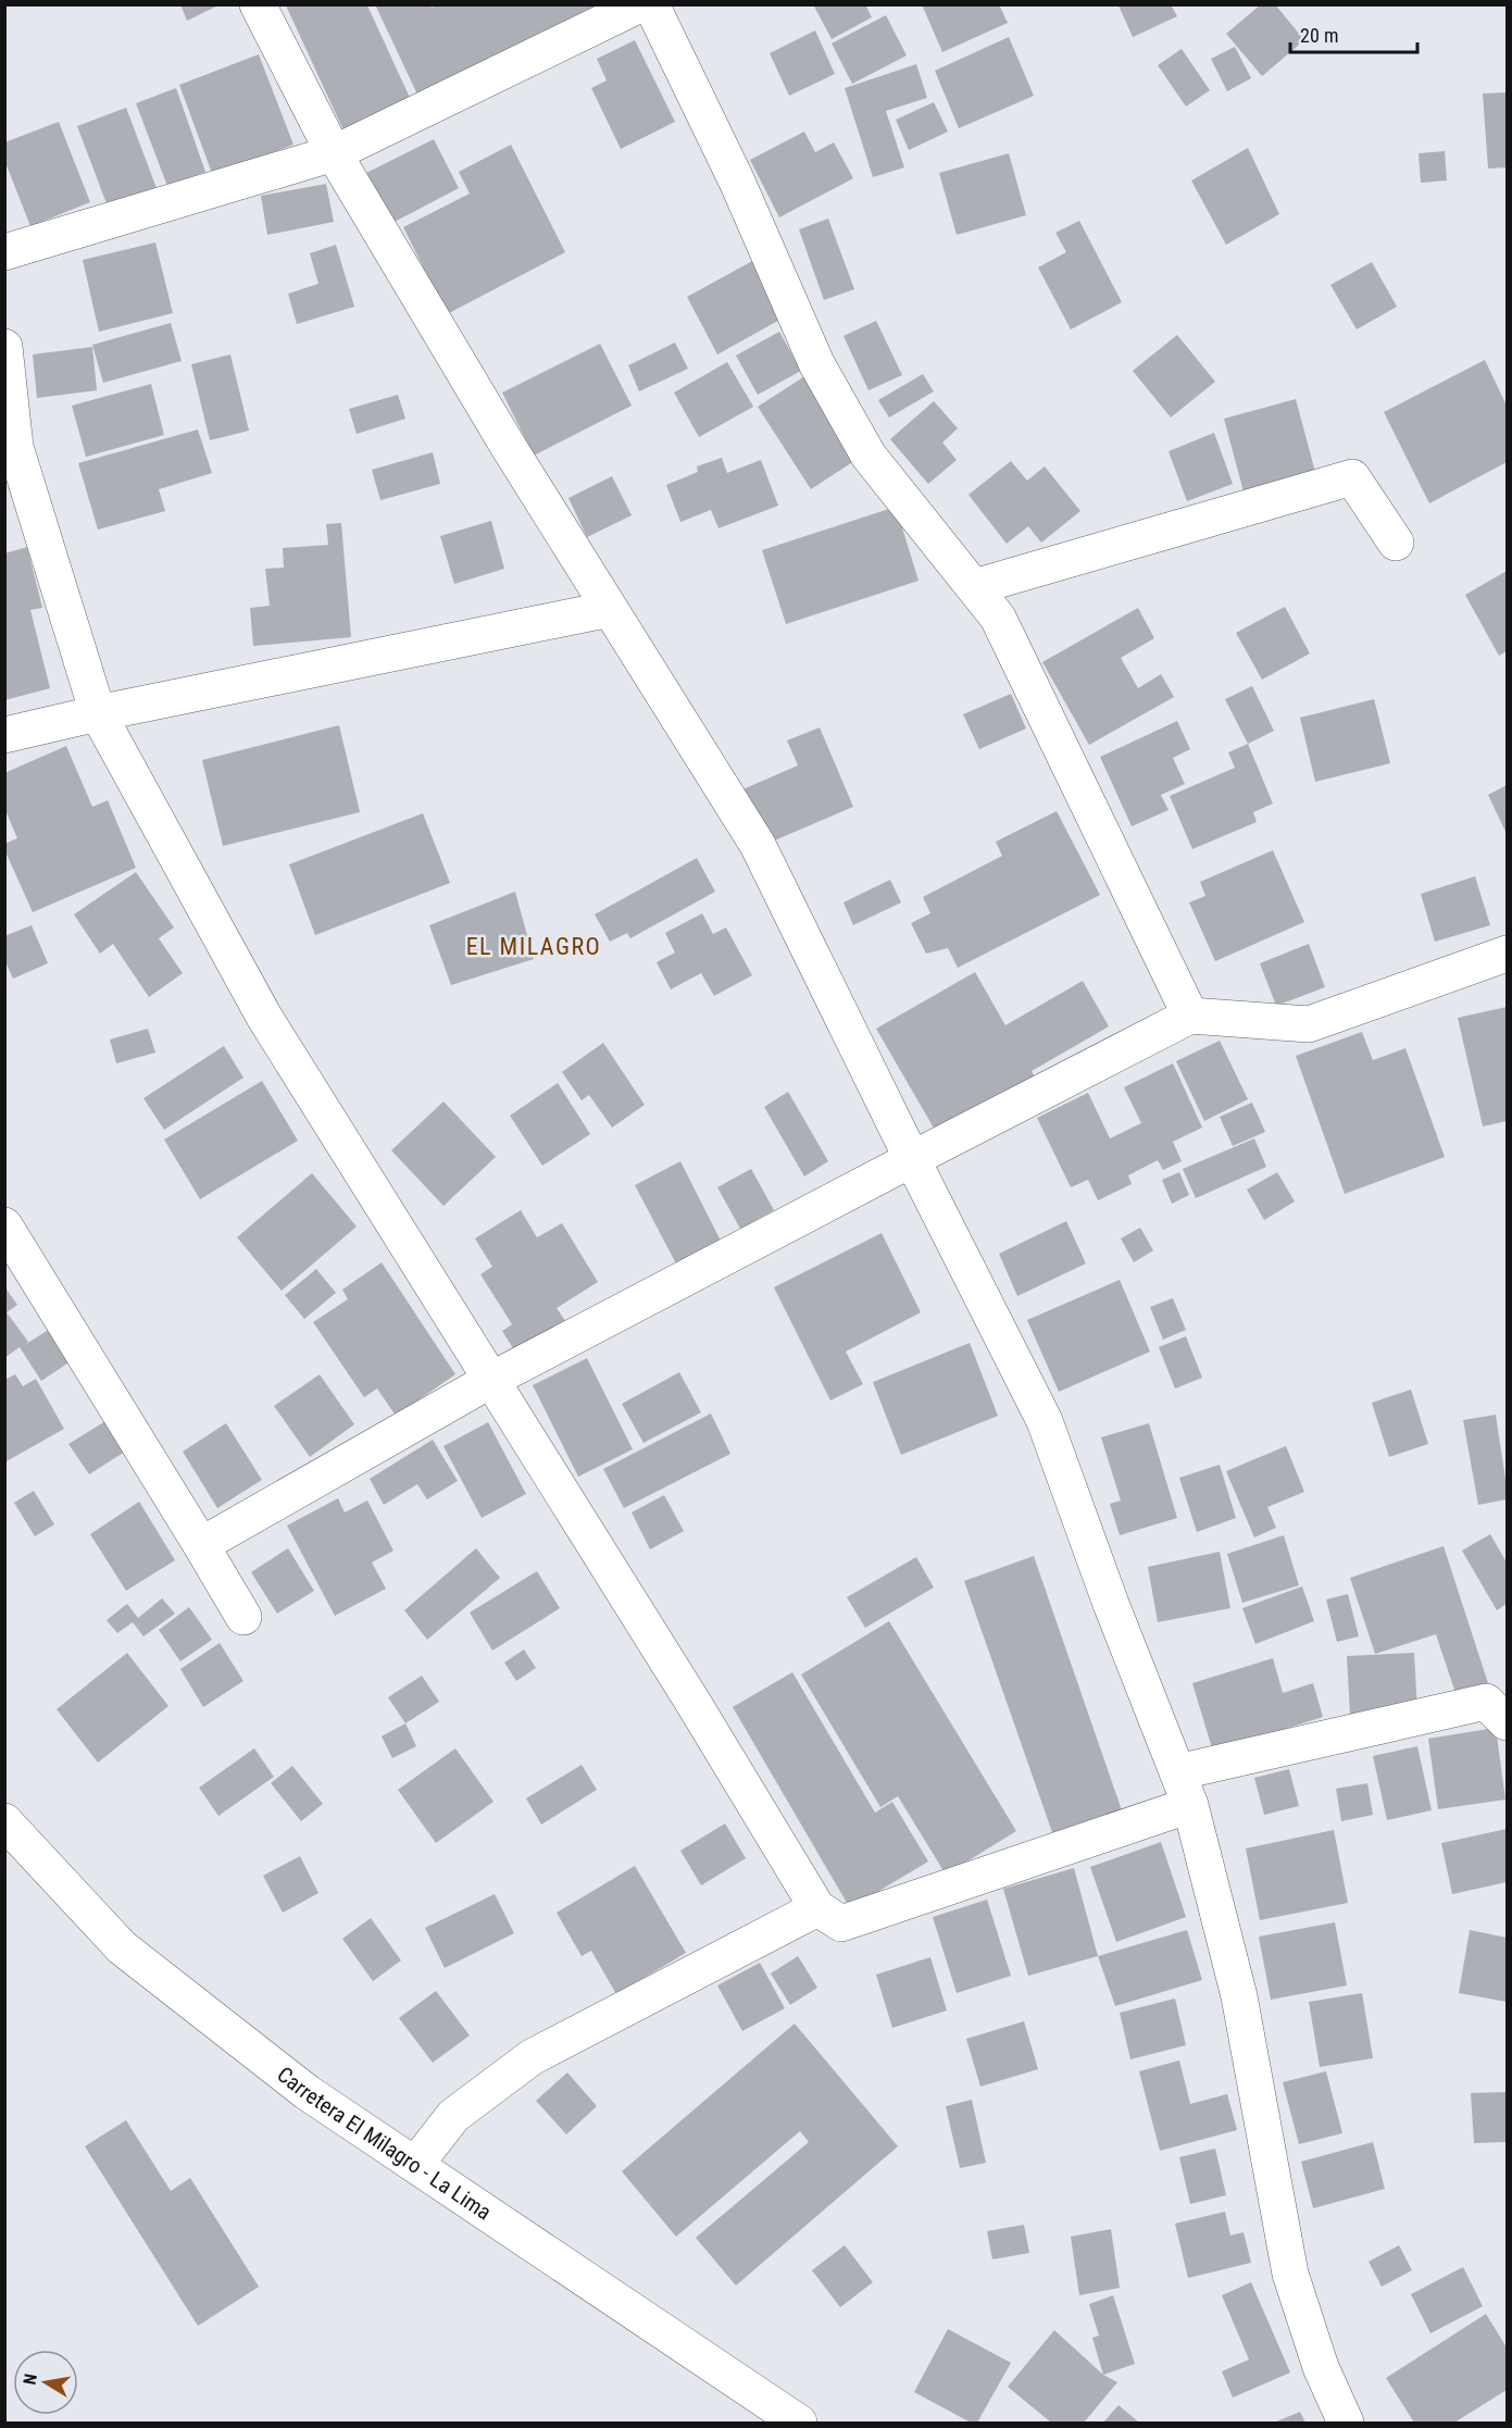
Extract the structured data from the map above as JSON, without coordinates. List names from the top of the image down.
{
  "streets": {
    "street": ["Carretera El Milagro - La Lima"]
  },
  "districts": ["EL MILAGRO"],
  "scale_bar": "20 m",
  "north": "left"
}
